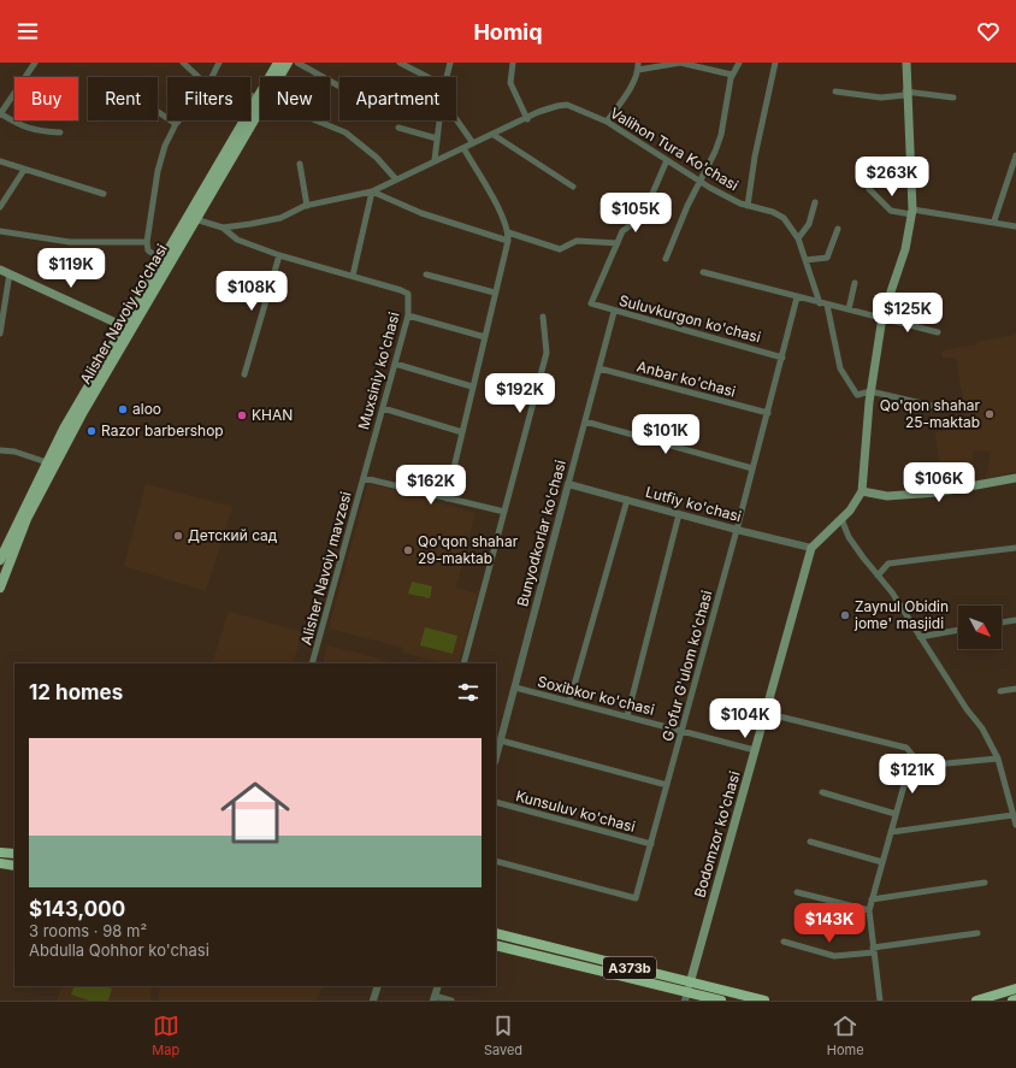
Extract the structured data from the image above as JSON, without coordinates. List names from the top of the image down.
{
  "streets": {
    "highway": ["A373b"],
    "main road": ["Alisher Navoiy ko'chasi", "Bodomzor ko'chasi"],
    "street": [
      "Valihon Tura Ko'chasi",
      "Suluvkurgon ko'chasi",
      "Muxsiniy ko'chasi",
      "Anbar ko'chasi",
      "Lutfiy ko'chasi",
      "Bunyodkorlar ko'chasi",
      "Alisher Navoiy mavzesi",
      "G'ofur G'ulom ko'chasi",
      "Soxibkor ko'chasi",
      "Kunsuluv ko'chasi"
    ]
  },
  "crossings": [
    ["Valihon Tura Ko'chasi", "Alisher Navoiy ko'chasi"],
    ["Valihon Tura Ko'chasi", "Muxsiniy ko'chasi"],
    ["Suluvkurgon ko'chasi", "Bunyodkorlar ko'chasi"],
    ["Suluvkurgon ko'chasi", "G'ofur G'ulom ko'chasi"],
    ["Muxsiniy ko'chasi", "Alisher Navoiy mavzesi"],
    ["Anbar ko'chasi", "Bunyodkorlar ko'chasi"],
    ["Anbar ko'chasi", "G'ofur G'ulom ko'chasi"],
    ["Lutfiy ko'chasi", "Bunyodkorlar ko'chasi"],
    ["Lutfiy ko'chasi", "G'ofur G'ulom ko'chasi"],
    ["Lutfiy ko'chasi", "Bodomzor ko'chasi"],
    ["Bunyodkorlar ko'chasi", "Soxibkor ko'chasi"],
    ["G'ofur G'ulom ko'chasi", "Soxibkor ko'chasi"],
    ["G'ofur G'ulom ko'chasi", "Kunsuluv ko'chasi"],
    ["Soxibkor ko'chasi", "Bodomzor ko'chasi"],
    ["Bodomzor ko'chasi", "A373b"]
  ],
  "places": [
    "aloo",
    "Qo'qon shahar 25-maktab",
    "KHAN",
    "Razor barbershop",
    "Детский сад",
    "Qo'qon shahar 29-maktab",
    "Zaynul Obidin jome' masjidi"
  ],
  "north": "bottom right",
  "page": {
    "header": "Homiq",
    "chip": [
      "Buy",
      "Rent",
      "Filters",
      "New",
      "Apartment"
    ],
    "price": [
      "$263K",
      "$105K",
      "$119K",
      "$108K",
      "$125K",
      "$192K",
      "$101K",
      "$106K",
      "$162K",
      "$104K",
      "$121K",
      "$143K"
    ],
    "heading": "12 homes",
    "list": [
      {
        "name": "$143,000",
        "note": "3 rooms · 98 m² · Abdulla Qohhor ko'chasi"
      }
    ],
    "tabs": ["Map", "Saved", "Home"]
  }
}
